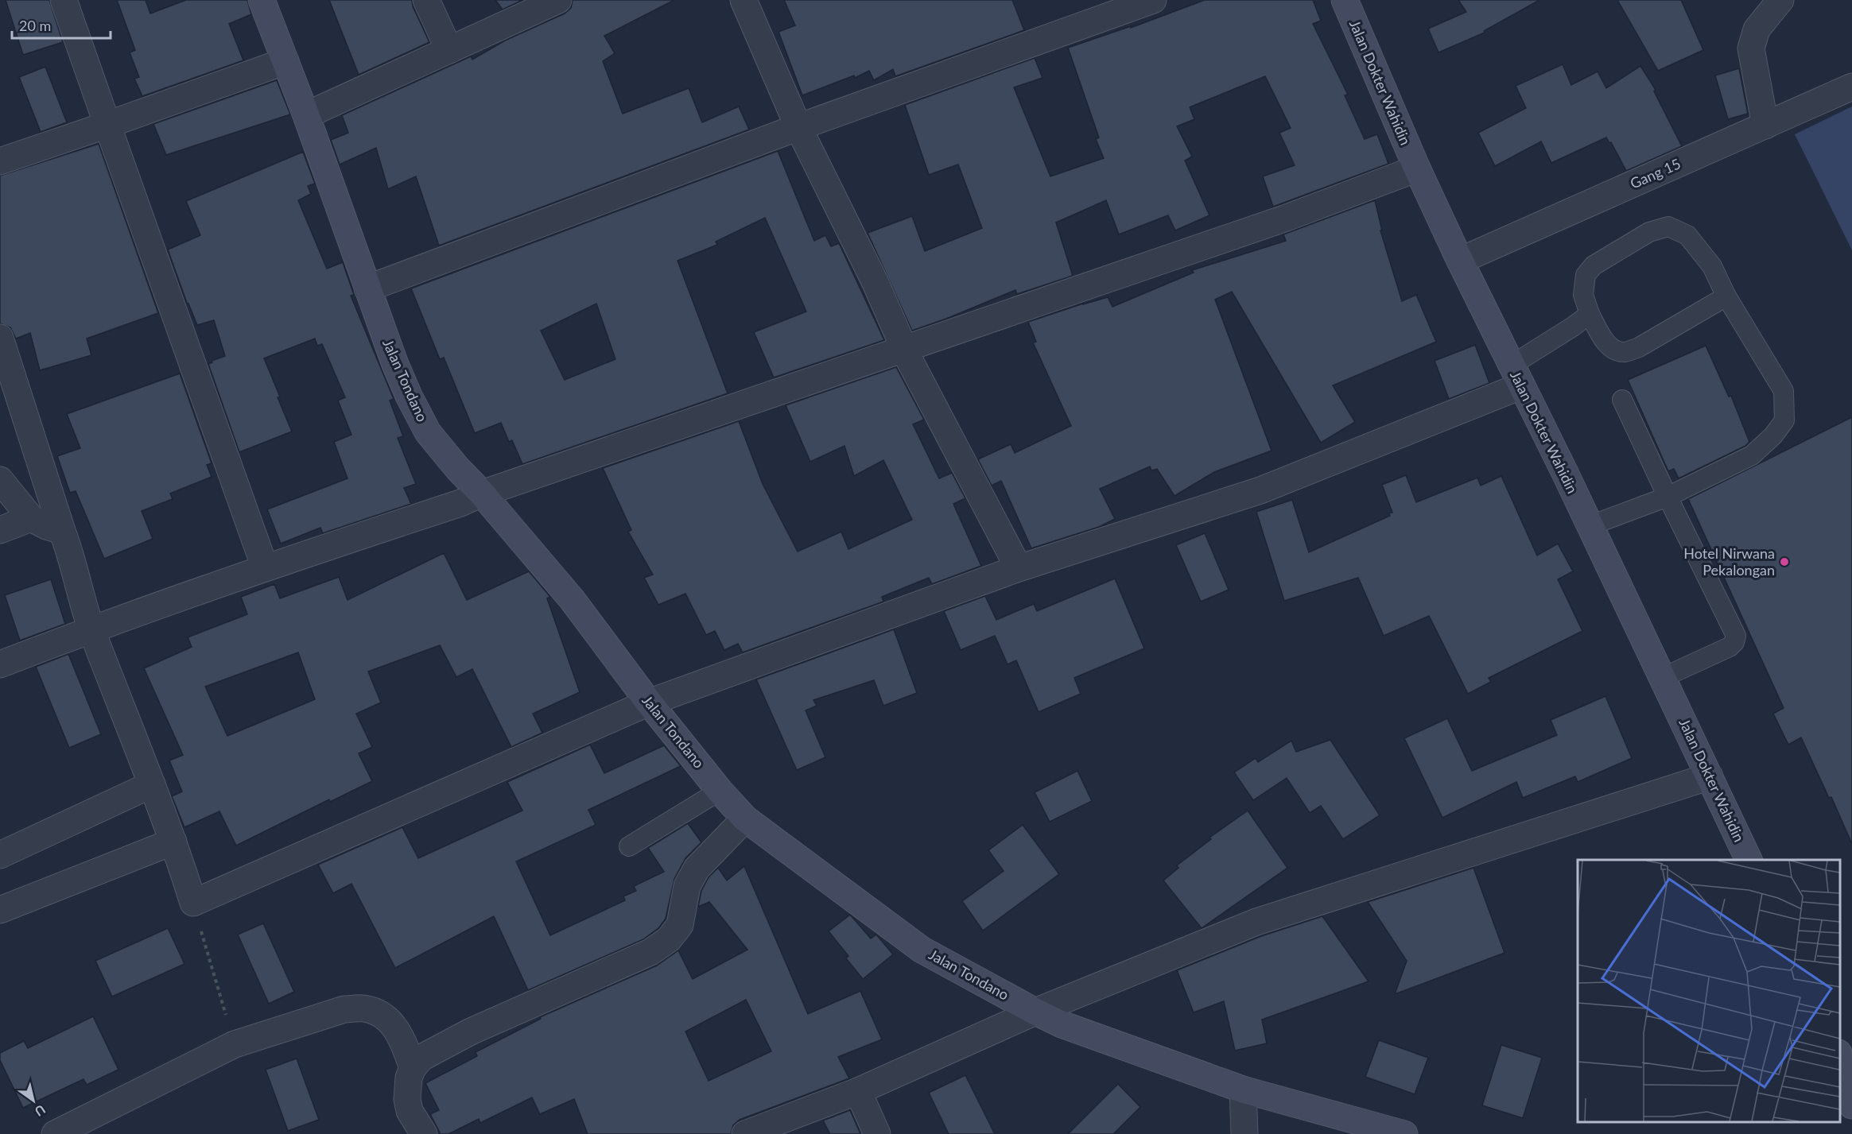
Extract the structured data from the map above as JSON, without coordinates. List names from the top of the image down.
{
  "streets": {
    "street": ["Jalan Dokter Wahidin", "Gang 15", "Jalan Tondano"]
  },
  "crossings": [
    ["Jalan Dokter Wahidin", "Gang 15"]
  ],
  "places": ["Hotel Nirwana Pekalongan"],
  "scale_bar": "20 m",
  "north": "bottom right"
}
